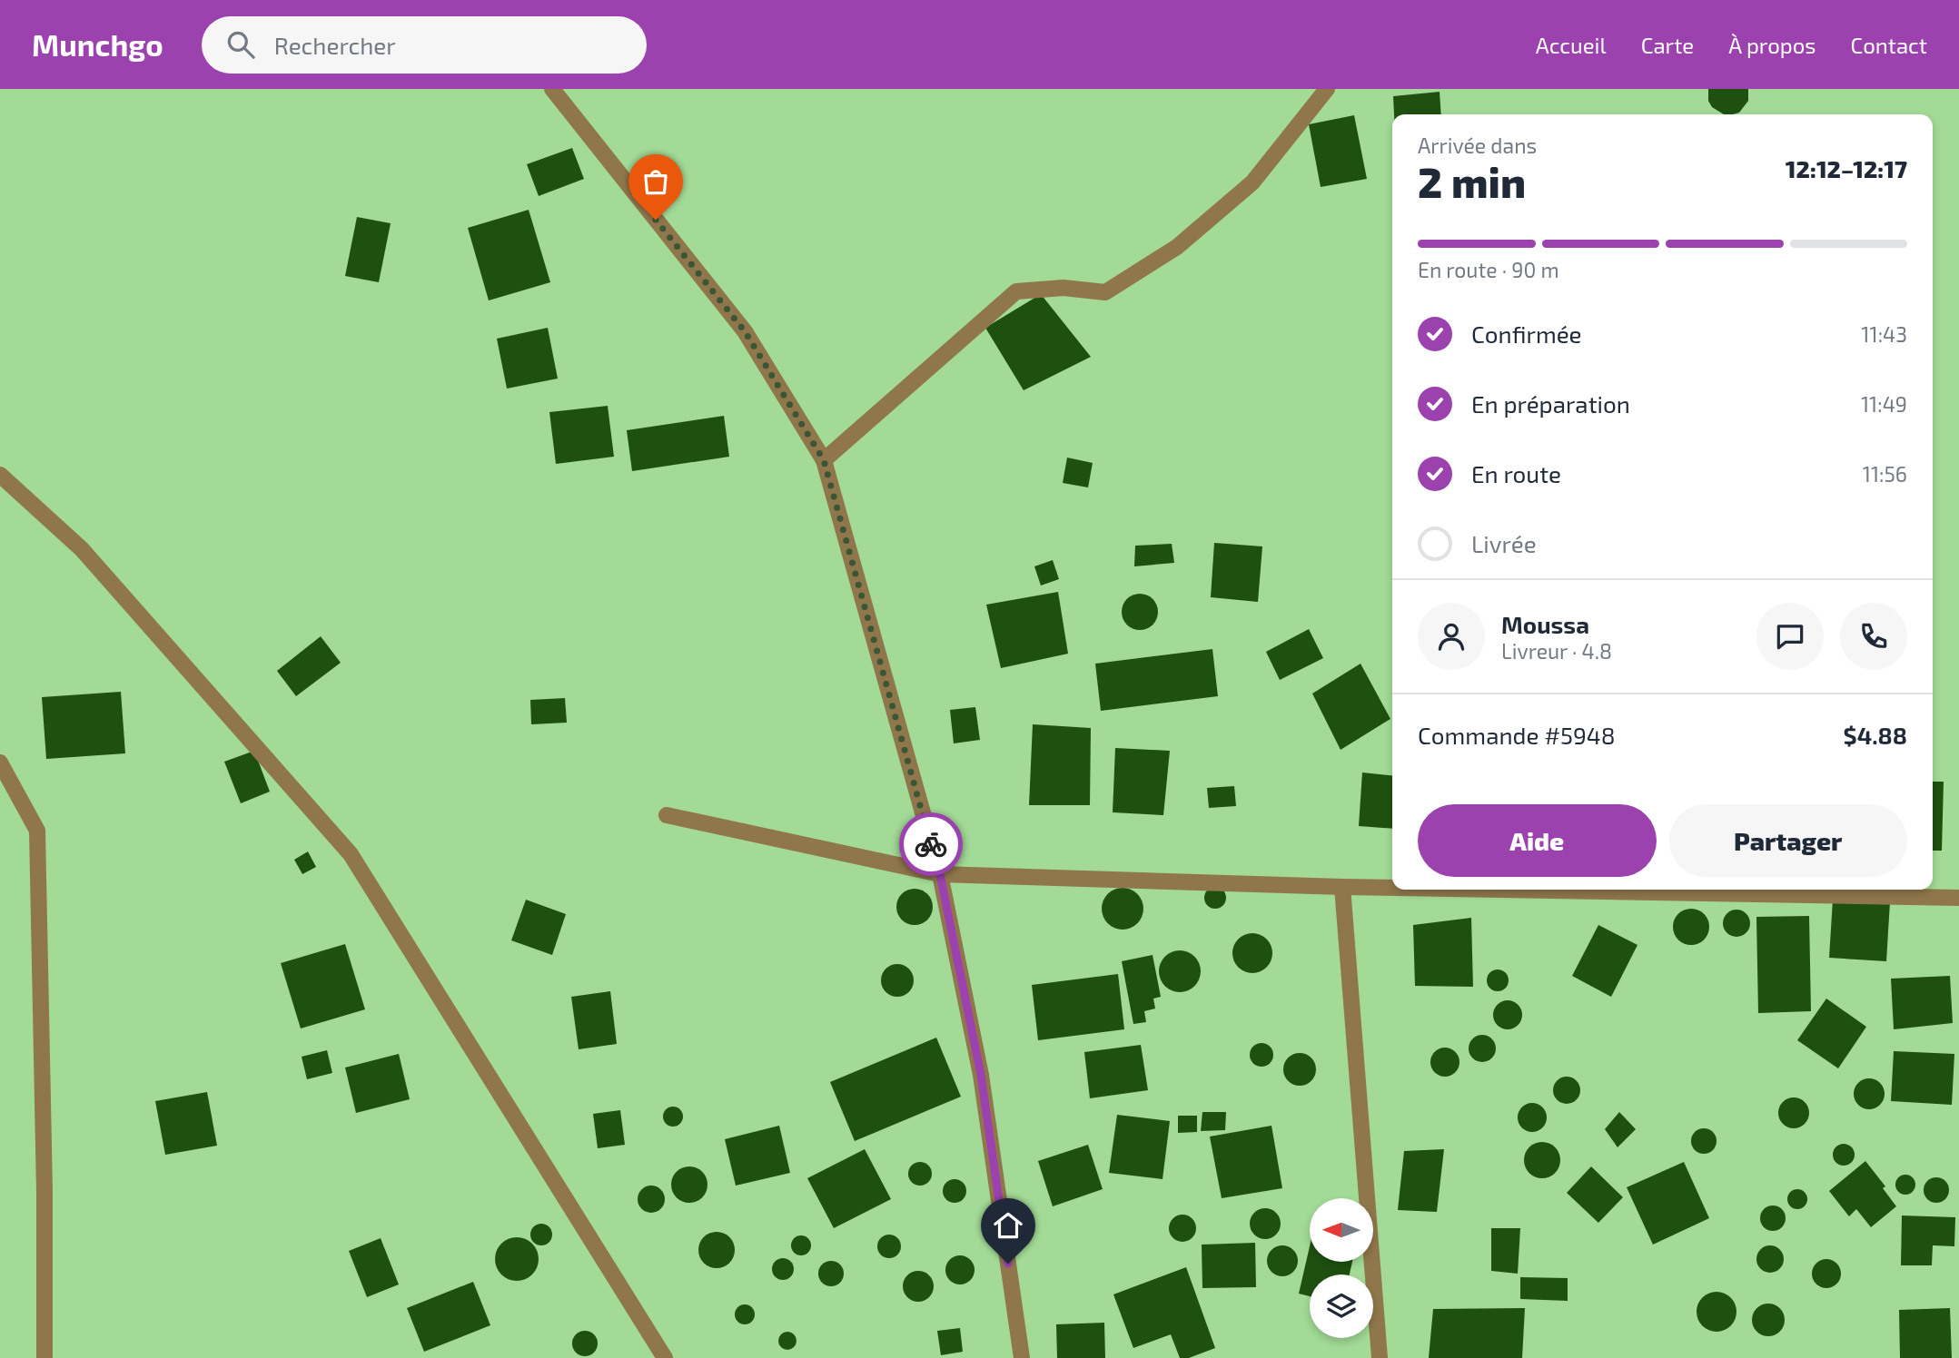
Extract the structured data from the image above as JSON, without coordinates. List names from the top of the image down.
{
  "north": "left",
  "page": {
    "header": "Munchgo",
    "search": "Rechercher",
    "nav": [
      "Accueil",
      "Carte",
      "À propos",
      "Contact"
    ],
    "heading": ["2 min", "Arrivée dans", "12:12–12:17"],
    "panel": [
      "Moussa",
      "Livreur · 4.8",
      "Commande #5948",
      "$4.88"
    ],
    "bar": "En route · 90 m",
    "list": [
      ["Confirmée", "11:43"],
      ["En préparation", "11:49"],
      ["En route", "11:56"],
      "Livrée"
    ],
    "buttons": ["Aide", "Partager"]
  }
}
